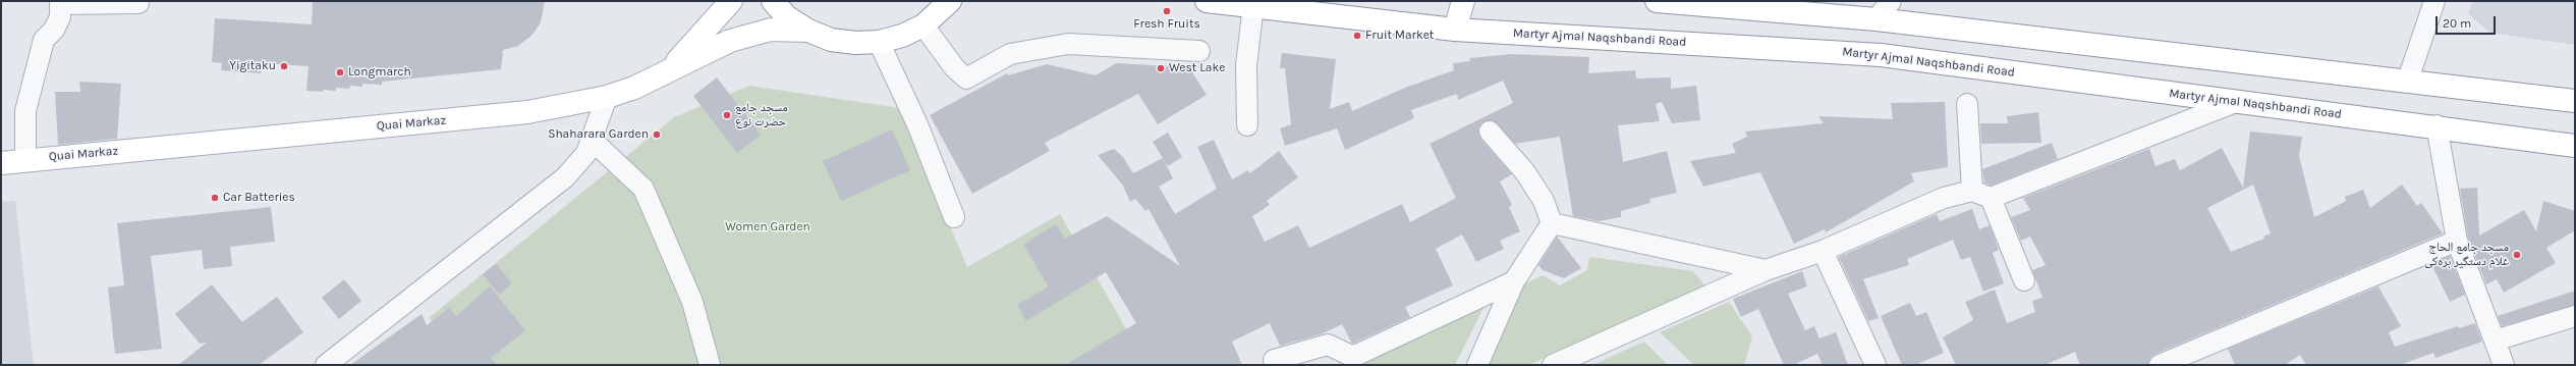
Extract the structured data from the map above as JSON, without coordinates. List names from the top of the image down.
{
  "streets": {
    "main road": ["Martyr Ajmal Naqshbandi Road", "Quai Markaz"]
  },
  "parks": ["Women Garden"],
  "places": [
    "Fresh Fruits",
    "Fruit Market",
    "Yigitaku",
    "West Lake",
    "Longmarch",
    "مسجد جامع حضرت نوع",
    "Shaharara Garden",
    "Car Batteries",
    "مسجد جامع الحاج غلام دستگیر بره‌کی"
  ],
  "scale_bar": "20 m"
}
